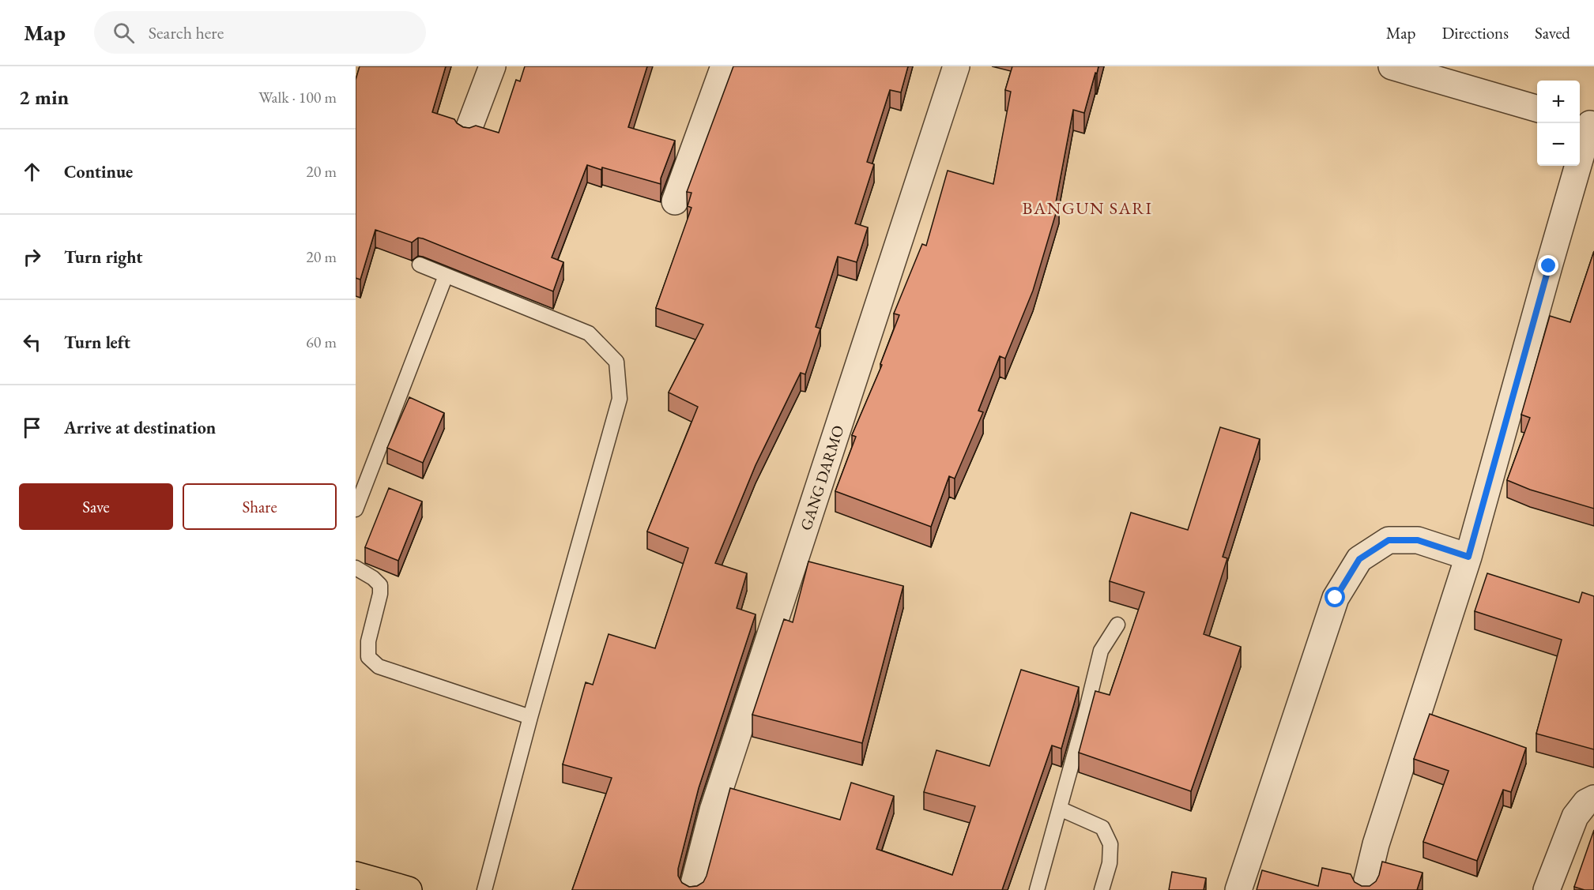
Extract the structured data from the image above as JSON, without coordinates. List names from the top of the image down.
{
  "streets": {
    "street": ["GANG DARMO"]
  },
  "districts": ["BANGUN SARI"],
  "page": {
    "header": "Map",
    "search": "Search here",
    "nav": ["Map", "Directions", "Saved"],
    "heading": ["2 min", "Walk · 100 m"],
    "map_buttons": ["+", "−"],
    "list": [
      ["Continue", "20 m"],
      ["Turn right", "20 m"],
      ["Turn left", "60 m"],
      "Arrive at destination"
    ],
    "buttons": ["Save", "Share"]
  }
}
